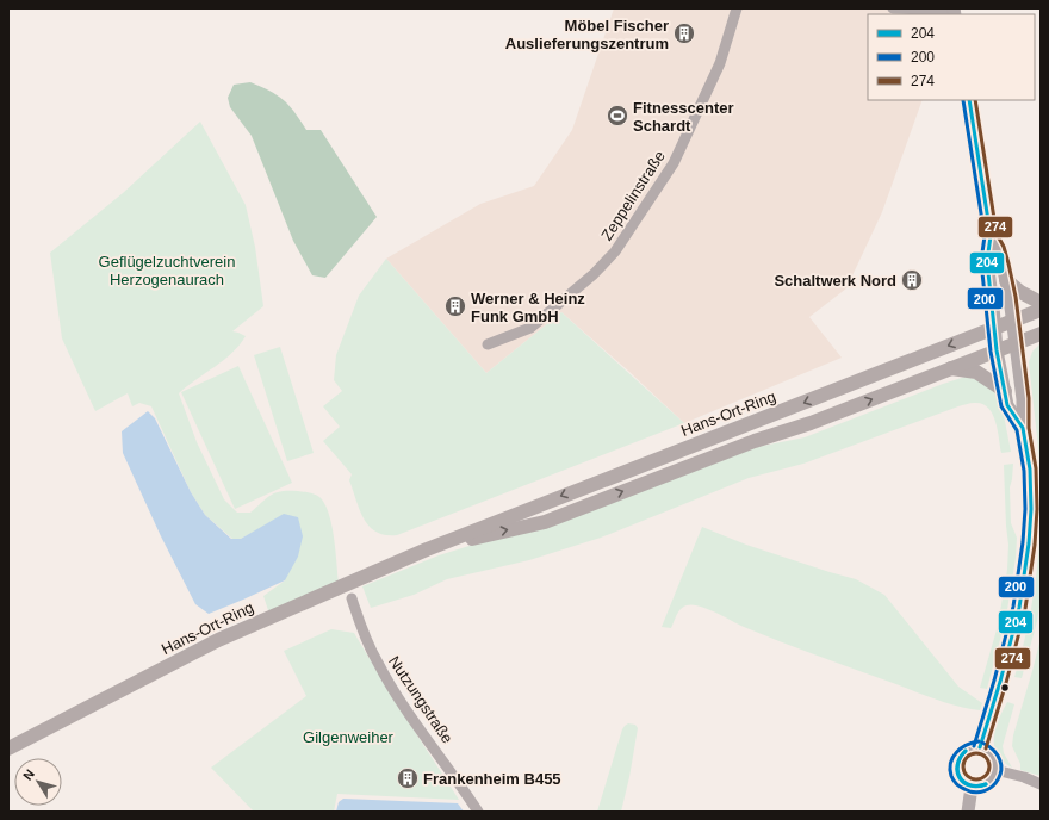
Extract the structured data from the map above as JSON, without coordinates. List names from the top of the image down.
{
  "streets": {
    "main road": ["Hans-Ort-Ring"],
    "street": ["Zeppelinstraße", "Nutzungstraße"]
  },
  "parks": ["Geflügelzuchtverein Herzogenaurach", "Gilgenweiher"],
  "places": {
    "building": [
      "Möbel Fischer Auslieferungszentrum",
      "Schaltwerk Nord",
      "Werner & Heinz Funk GmbH",
      "Frankenheim B455"
    ],
    "sports": ["Fitnesscenter Schardt"]
  },
  "lines": ["transit line 204", "transit line 200", "transit line 274"],
  "legend": ["204", "200", "274"],
  "north": "top left"
}
